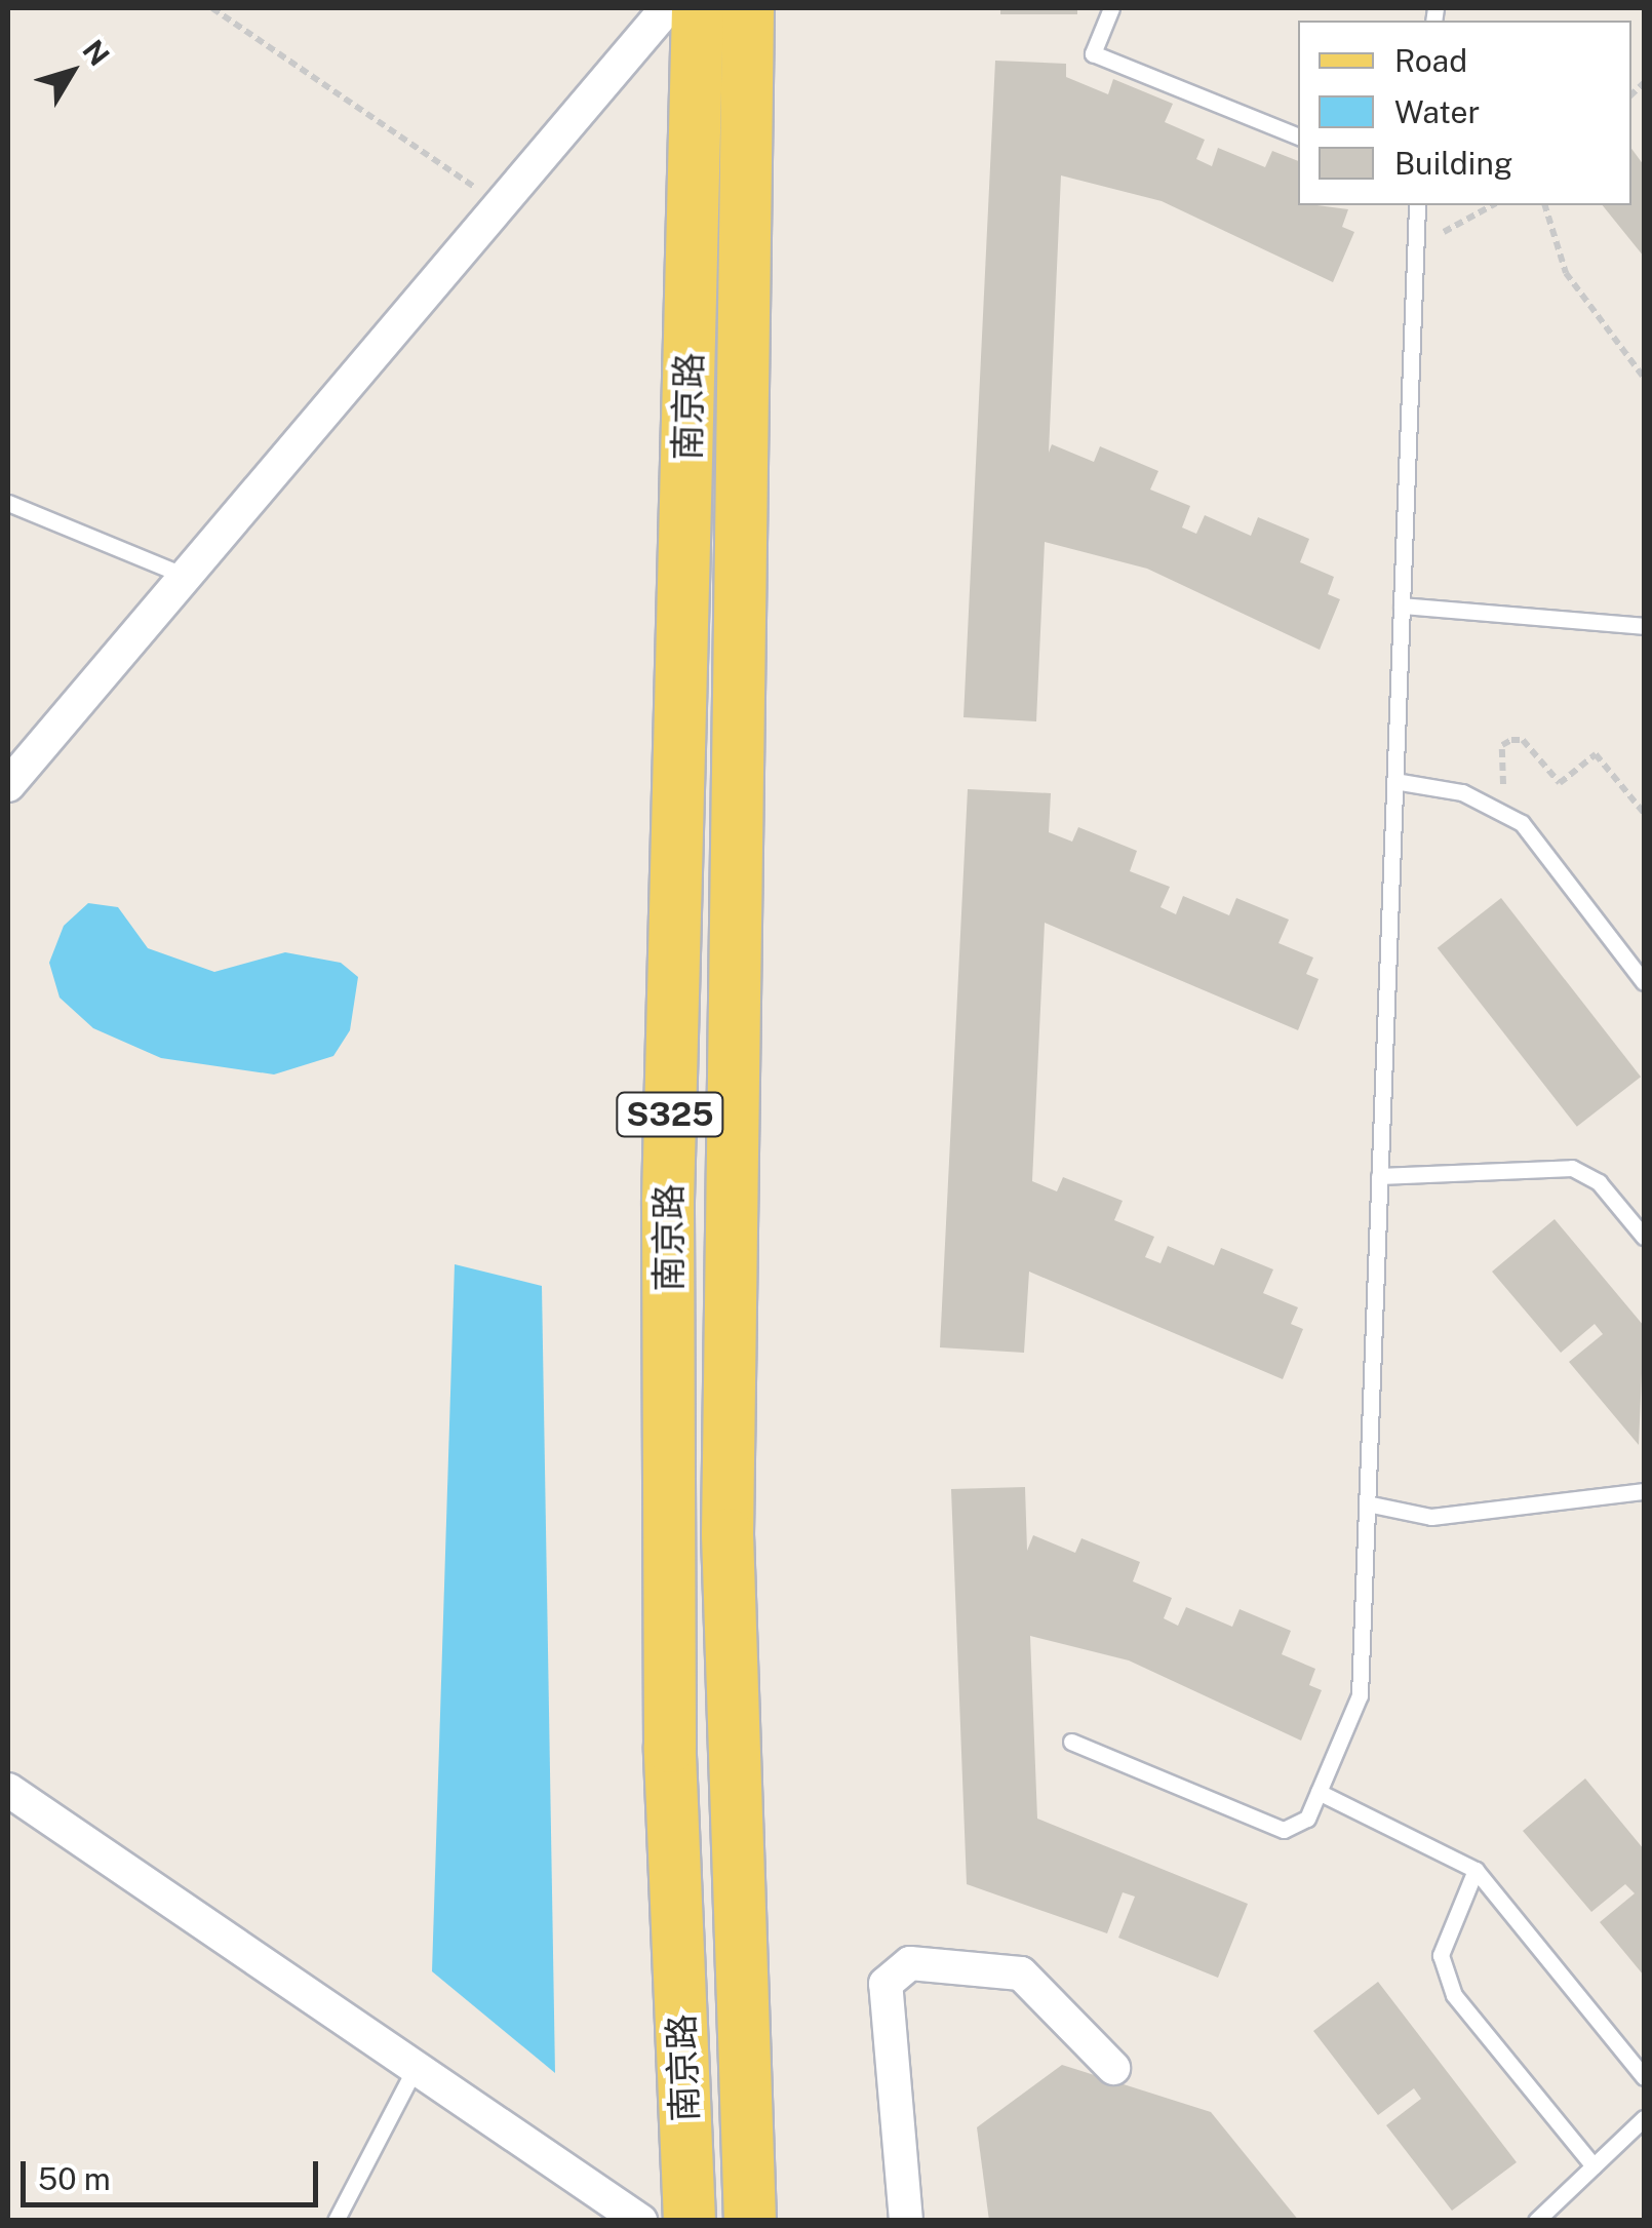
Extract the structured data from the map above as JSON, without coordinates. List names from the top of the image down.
{
  "streets": {
    "main road": ["南京路", "S325"]
  },
  "legend": ["Road", "Water", "Building"],
  "scale_bar": "50 m",
  "north": "top right"
}
